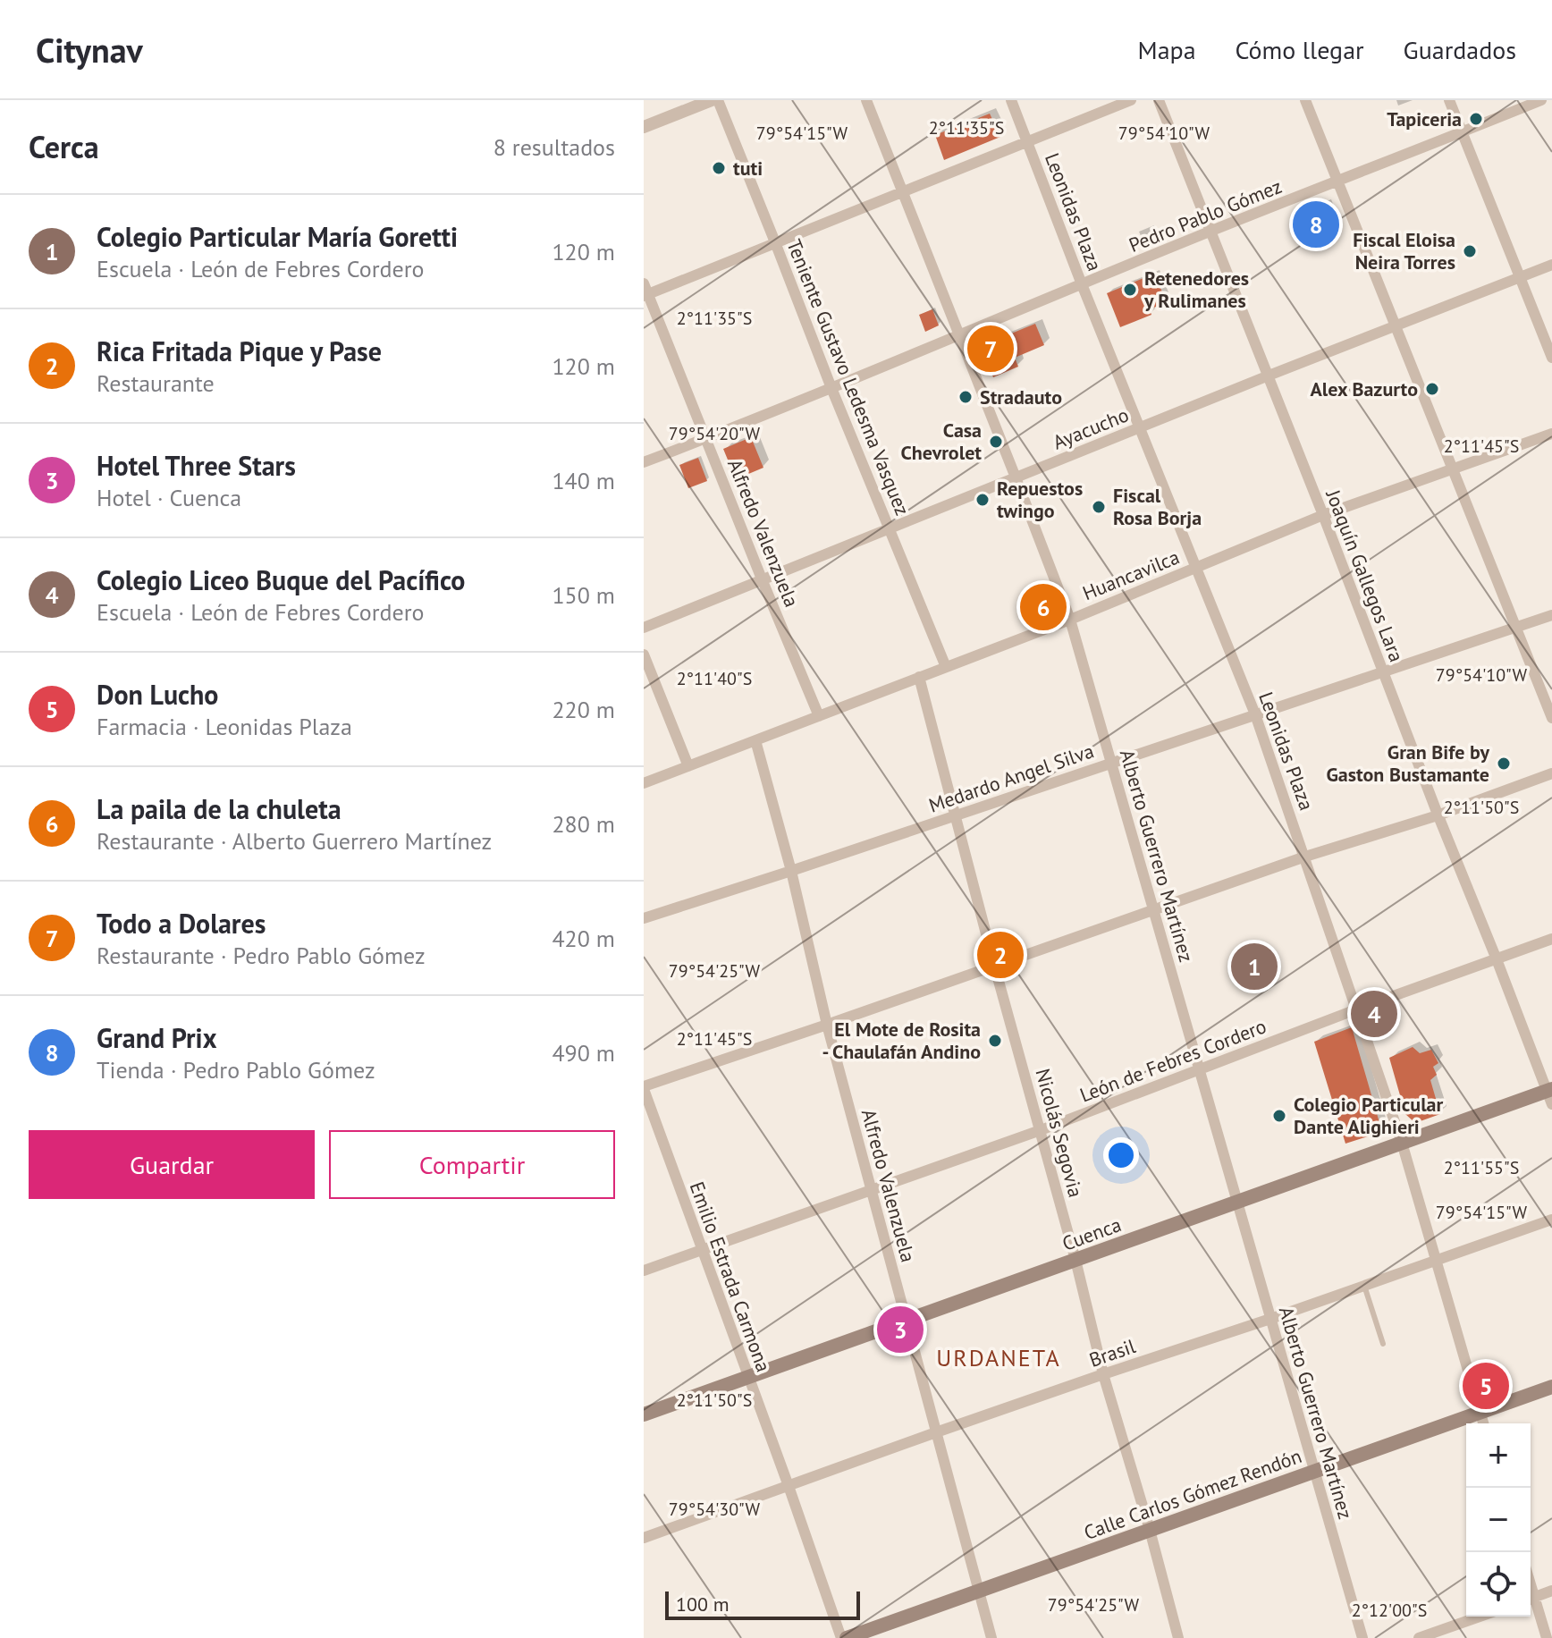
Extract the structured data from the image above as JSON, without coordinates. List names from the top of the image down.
{
  "streets": {
    "main road": ["Cuenca", "Calle Carlos Gómez Rendón"],
    "street": [
      "Leonidas Plaza",
      "Pedro Pablo Gómez",
      "Teniente Gustavo Ledesma Vasquez",
      "Ayacucho",
      "Alfredo Valenzuela",
      "Huancavilca",
      "Joaquín Gallegos Lara",
      "Medardo Angel Silva",
      "Alberto Guerrero Martínez",
      "León de Febres Cordero",
      "Nicolás Segovia",
      "Emilio Estrada Carmona",
      "Brasil"
    ]
  },
  "crossings": [
    ["Leonidas Plaza", "Pedro Pablo Gómez"],
    ["Leonidas Plaza", "Ayacucho"],
    ["Leonidas Plaza", "Huancavilca"],
    ["Leonidas Plaza", "Medardo Angel Silva"],
    ["Leonidas Plaza", "León de Febres Cordero"],
    ["Leonidas Plaza", "Cuenca"],
    ["Leonidas Plaza", "Brasil"],
    ["Leonidas Plaza", "Calle Carlos Gómez Rendón"],
    ["Pedro Pablo Gómez", "Teniente Gustavo Ledesma Vasquez"],
    ["Pedro Pablo Gómez", "Alfredo Valenzuela"],
    ["Pedro Pablo Gómez", "Joaquín Gallegos Lara"],
    ["Pedro Pablo Gómez", "Alberto Guerrero Martínez"],
    ["Teniente Gustavo Ledesma Vasquez", "Ayacucho"],
    ["Teniente Gustavo Ledesma Vasquez", "Huancavilca"],
    ["Ayacucho", "Alfredo Valenzuela"],
    ["Ayacucho", "Joaquín Gallegos Lara"],
    ["Ayacucho", "Alberto Guerrero Martínez"],
    ["Alfredo Valenzuela", "Huancavilca"],
    ["Alfredo Valenzuela", "Medardo Angel Silva"],
    ["Alfredo Valenzuela", "León de Febres Cordero"],
    ["Alfredo Valenzuela", "Cuenca"],
    ["Alfredo Valenzuela", "Brasil"],
    ["Alfredo Valenzuela", "Calle Carlos Gómez Rendón"],
    ["Huancavilca", "Joaquín Gallegos Lara"],
    ["Huancavilca", "Alberto Guerrero Martínez"],
    ["Huancavilca", "Nicolás Segovia"],
    ["Joaquín Gallegos Lara", "Medardo Angel Silva"],
    ["Joaquín Gallegos Lara", "León de Febres Cordero"],
    ["Joaquín Gallegos Lara", "Cuenca"],
    ["Medardo Angel Silva", "Alberto Guerrero Martínez"],
    ["Medardo Angel Silva", "Nicolás Segovia"],
    ["Alberto Guerrero Martínez", "León de Febres Cordero"],
    ["Alberto Guerrero Martínez", "Cuenca"],
    ["Alberto Guerrero Martínez", "Brasil"],
    ["Alberto Guerrero Martínez", "Calle Carlos Gómez Rendón"],
    ["León de Febres Cordero", "Nicolás Segovia"],
    ["León de Febres Cordero", "Emilio Estrada Carmona"],
    ["Nicolás Segovia", "Cuenca"],
    ["Nicolás Segovia", "Brasil"],
    ["Nicolás Segovia", "Calle Carlos Gómez Rendón"],
    ["Cuenca", "Emilio Estrada Carmona"],
    ["Emilio Estrada Carmona", "Brasil"],
    ["Emilio Estrada Carmona", "Calle Carlos Gómez Rendón"]
  ],
  "districts": ["URDANETA"],
  "places": [
    "Tapiceria",
    "tuti",
    "Fiscal Eloisa Neira Torres",
    "Retenedores y Rulimanes",
    "Alex Bazurto",
    "Stradauto",
    "Casa Chevrolet",
    "Repuestos twingo",
    "Fiscal Rosa Borja",
    "Gran Bife by Gaston Bustamante",
    "El Mote de Rosita - Chaulafán Andino",
    "Colegio Particular Dante Alighieri"
  ],
  "scale_bar": "100 m",
  "page": {
    "header": "Citynav",
    "nav": ["Mapa", "Cómo llegar", "Guardados"],
    "heading": ["Cerca", "8 resultados"],
    "list": [
      {
        "mark": "1",
        "name": "Colegio Particular María Goretti",
        "note": "Escuela · León de Febres Cordero",
        "value": "120 m"
      },
      {
        "mark": "2",
        "name": "Rica Fritada Pique y Pase",
        "note": "Restaurante",
        "value": "120 m"
      },
      {
        "mark": "3",
        "name": "Hotel Three Stars",
        "note": "Hotel · Cuenca",
        "value": "140 m"
      },
      {
        "mark": "4",
        "name": "Colegio Liceo Buque del Pacífico",
        "note": "Escuela · León de Febres Cordero",
        "value": "150 m"
      },
      {
        "mark": "5",
        "name": "Don Lucho",
        "note": "Farmacia · Leonidas Plaza",
        "value": "220 m"
      },
      {
        "mark": "6",
        "name": "La paila de la chuleta",
        "note": "Restaurante · Alberto Guerrero Martínez",
        "value": "280 m"
      },
      {
        "mark": "7",
        "name": "Todo a Dolares",
        "note": "Restaurante · Pedro Pablo Gómez",
        "value": "420 m"
      },
      {
        "mark": "8",
        "name": "Grand Prix",
        "note": "Tienda · Pedro Pablo Gómez",
        "value": "490 m"
      }
    ],
    "pins": [
      "8",
      "7",
      "6",
      "2",
      "1",
      "4",
      "3",
      "5"
    ],
    "buttons": ["Guardar", "Compartir"],
    "map_buttons": ["+", "−"],
    "scale": "100 m"
  },
  "coordinates": [
    "2°11'35\"S",
    "79°54'15\"W",
    "79°54'10\"W",
    "79°54'20\"W",
    "2°11'45\"S",
    "2°11'40\"S",
    "2°11'50\"S",
    "79°54'25\"W",
    "2°11'55\"S",
    "79°54'30\"W",
    "2°12'00\"S"
  ]
}
